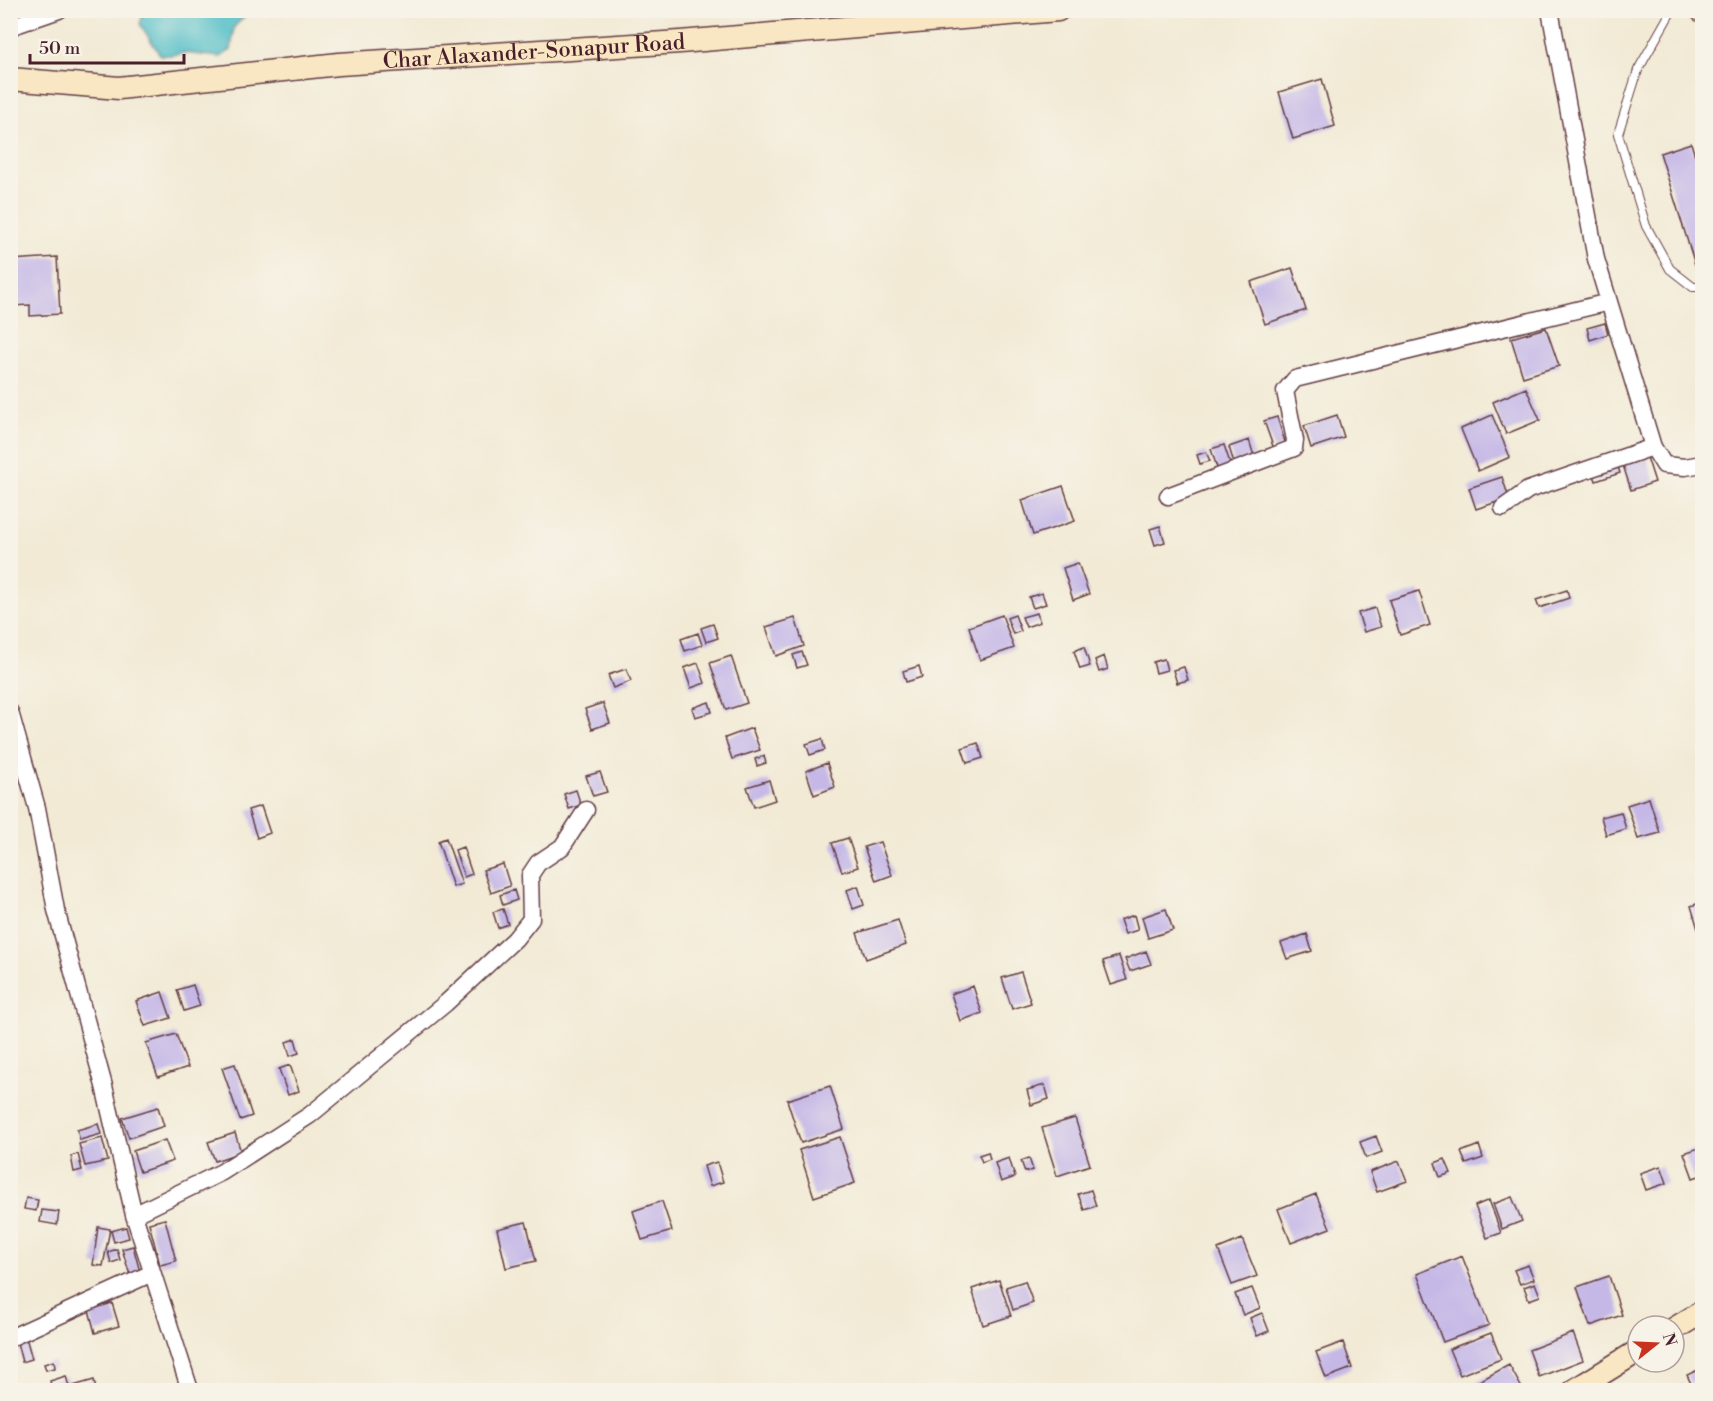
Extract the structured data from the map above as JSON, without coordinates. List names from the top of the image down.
{
  "streets": {
    "main road": ["Char Alaxander-Sonapur Road"]
  },
  "scale_bar": "50 m",
  "north": "right"
}
